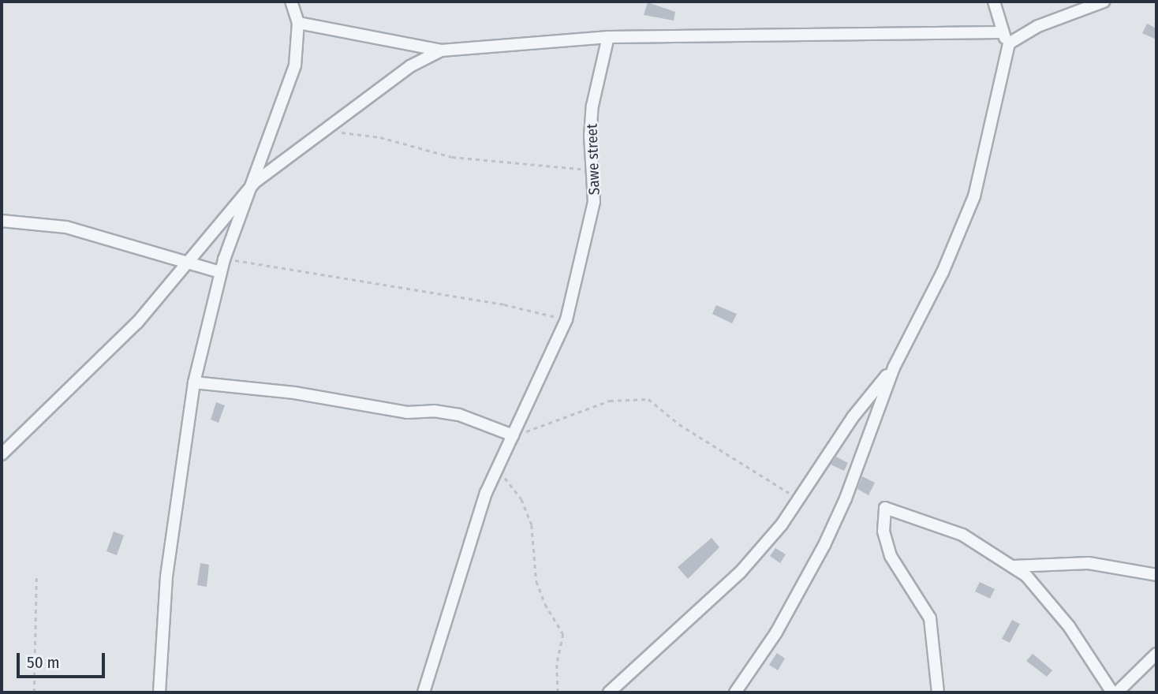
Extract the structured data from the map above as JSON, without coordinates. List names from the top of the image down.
{
  "streets": {
    "street": ["Sawe street"]
  },
  "scale_bar": "50 m"
}
